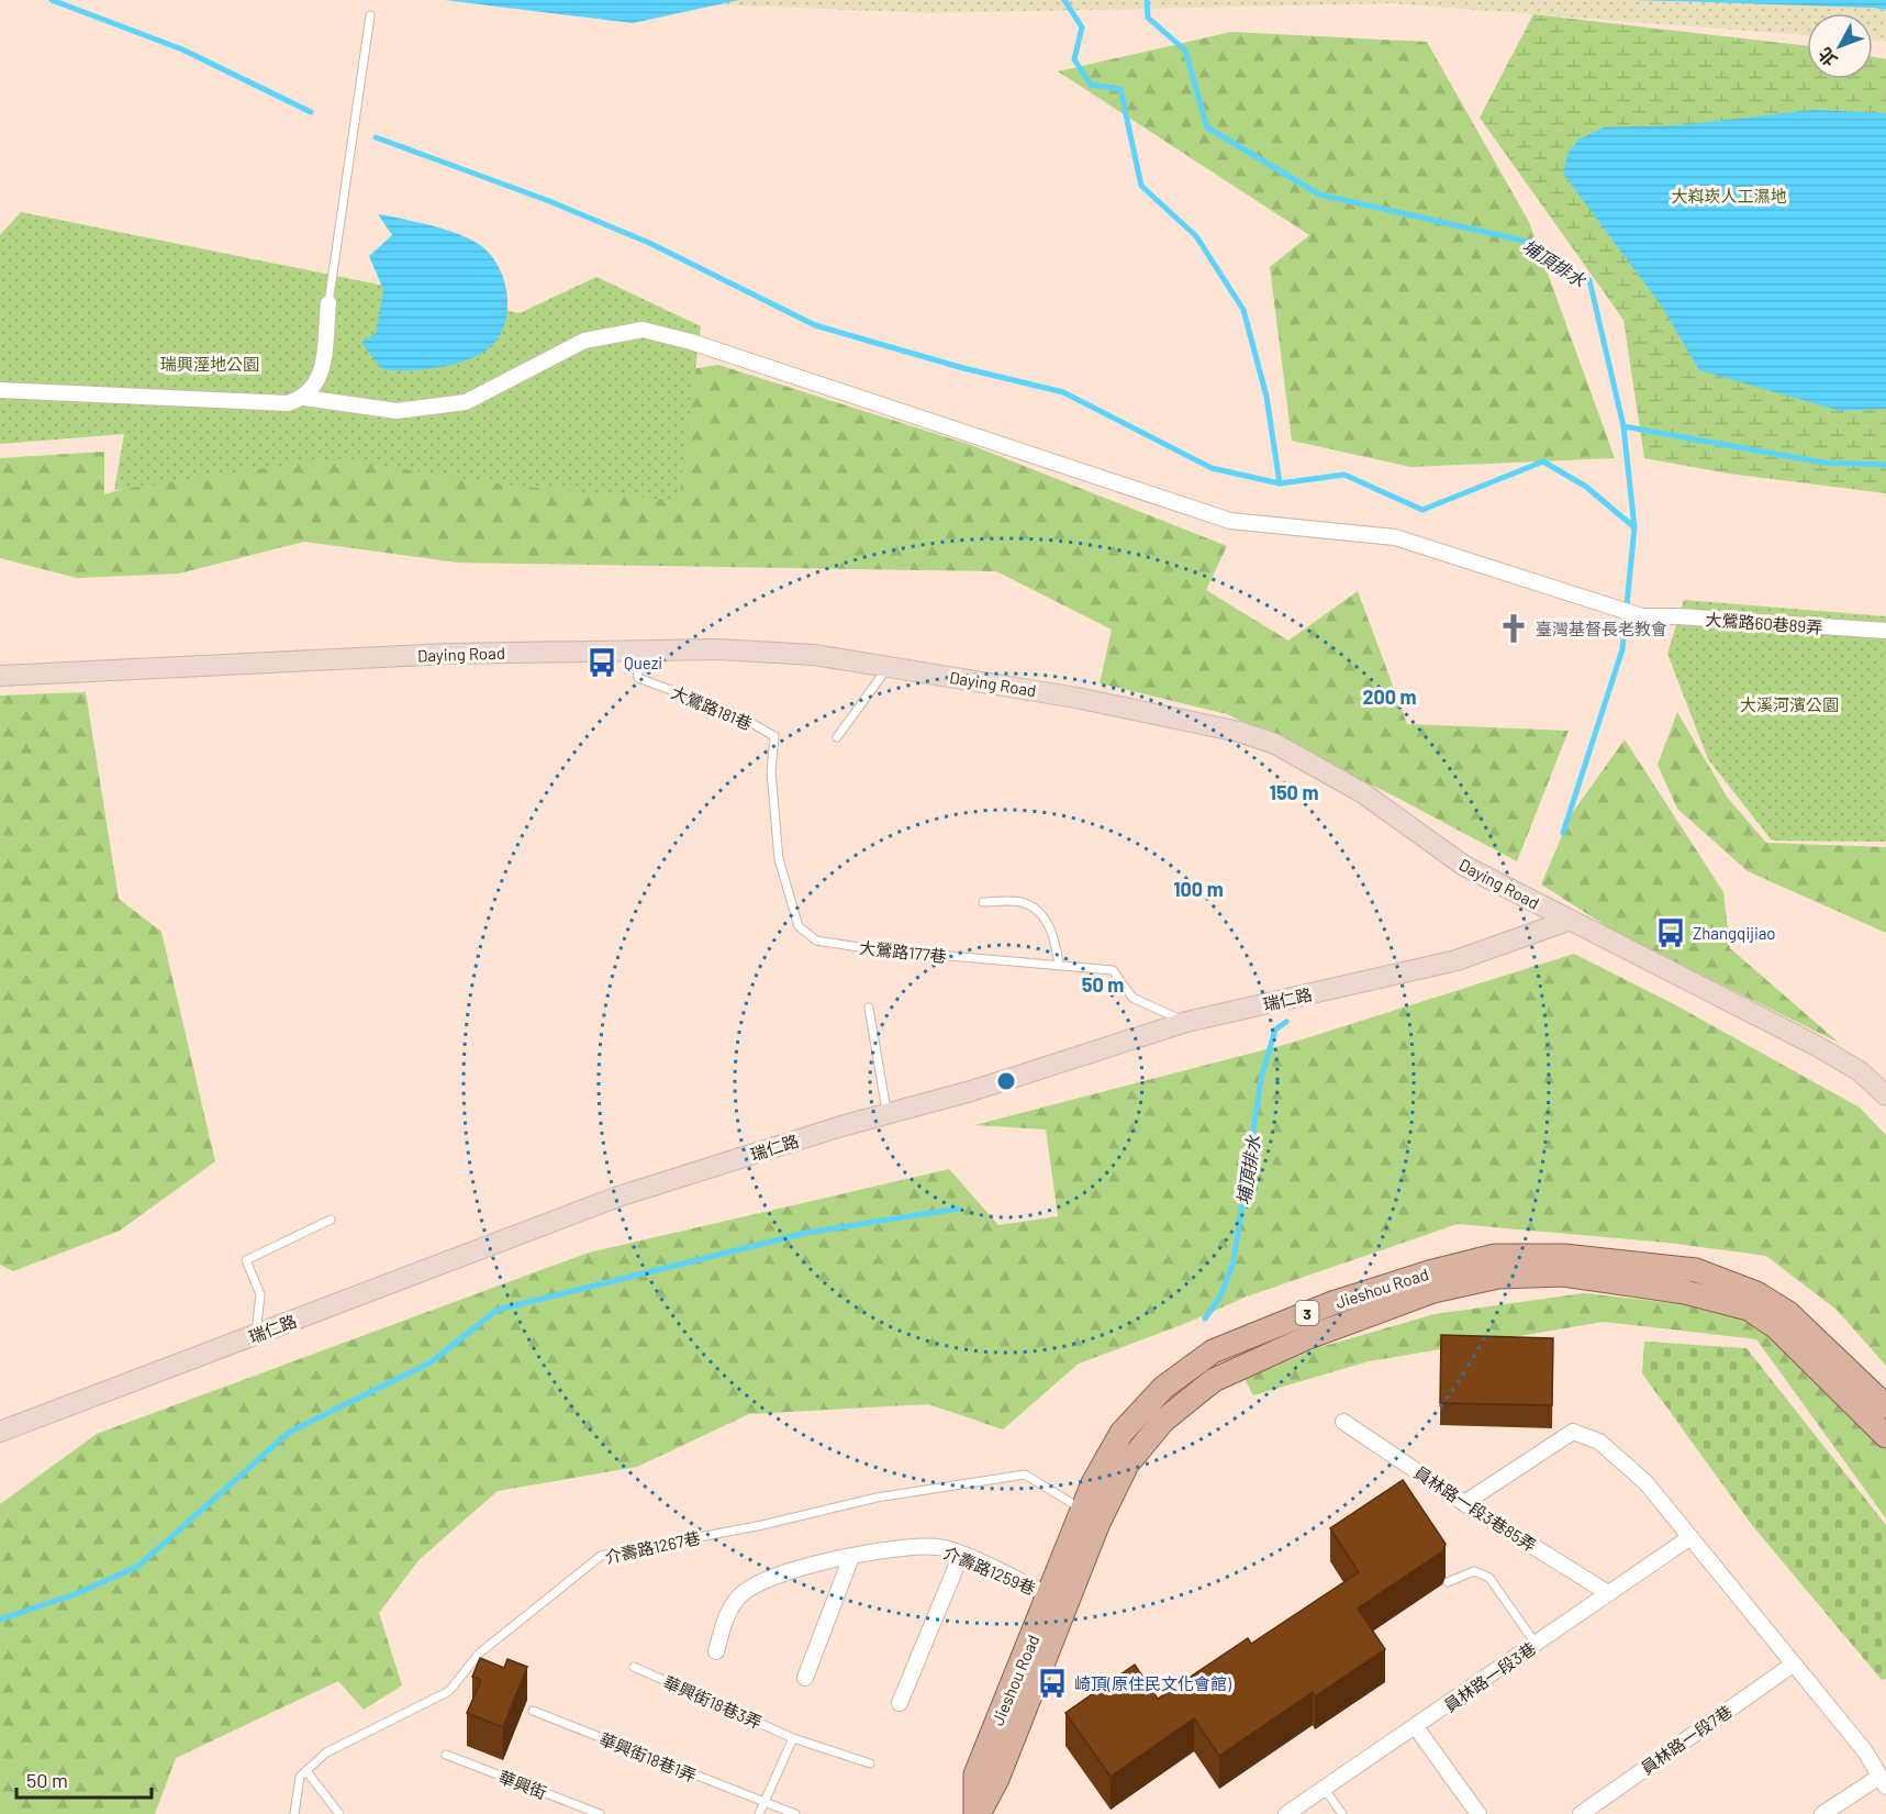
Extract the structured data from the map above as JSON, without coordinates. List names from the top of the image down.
{
  "streets": {
    "main road": ["Jieshou Road", "3"],
    "street": [
      "大鶯路60巷89弄",
      "Daying Road",
      "瑞仁路",
      "員林路一段3巷85弄",
      "介壽路1259巷",
      "員林路一段3巷",
      "員林路一段7巷"
    ],
    "lane": [
      "大鶯路181巷",
      "大鶯路177巷",
      "介壽路1267巷",
      "華興街18巷3弄",
      "華興街18巷1弄",
      "華興街"
    ]
  },
  "crossings": [
    ["Daying Road", "大鶯路181巷"],
    ["Daying Road", "瑞仁路"],
    ["大鶯路181巷", "大鶯路177巷"],
    ["大鶯路177巷", "瑞仁路"],
    ["Jieshou Road", "介壽路1267巷"],
    ["Jieshou Road", "介壽路1259巷"],
    ["員林路一段3巷85弄", "員林路一段3巷"]
  ],
  "water": ["埔頂排水"],
  "parks": ["大嵙崁人工濕地", "瑞興溼地公園", "大溪河濱公園"],
  "places": {
    "church": ["臺灣基督長老教會"],
    "bus stop": ["Quezi", "Zhangqijiao", "崎頂(原住民文化會館)"]
  },
  "scale_bar": "50 m",
  "north": "bottom left",
  "rings": [
    "200 m",
    "150 m",
    "100 m",
    "50 m"
  ]
}
